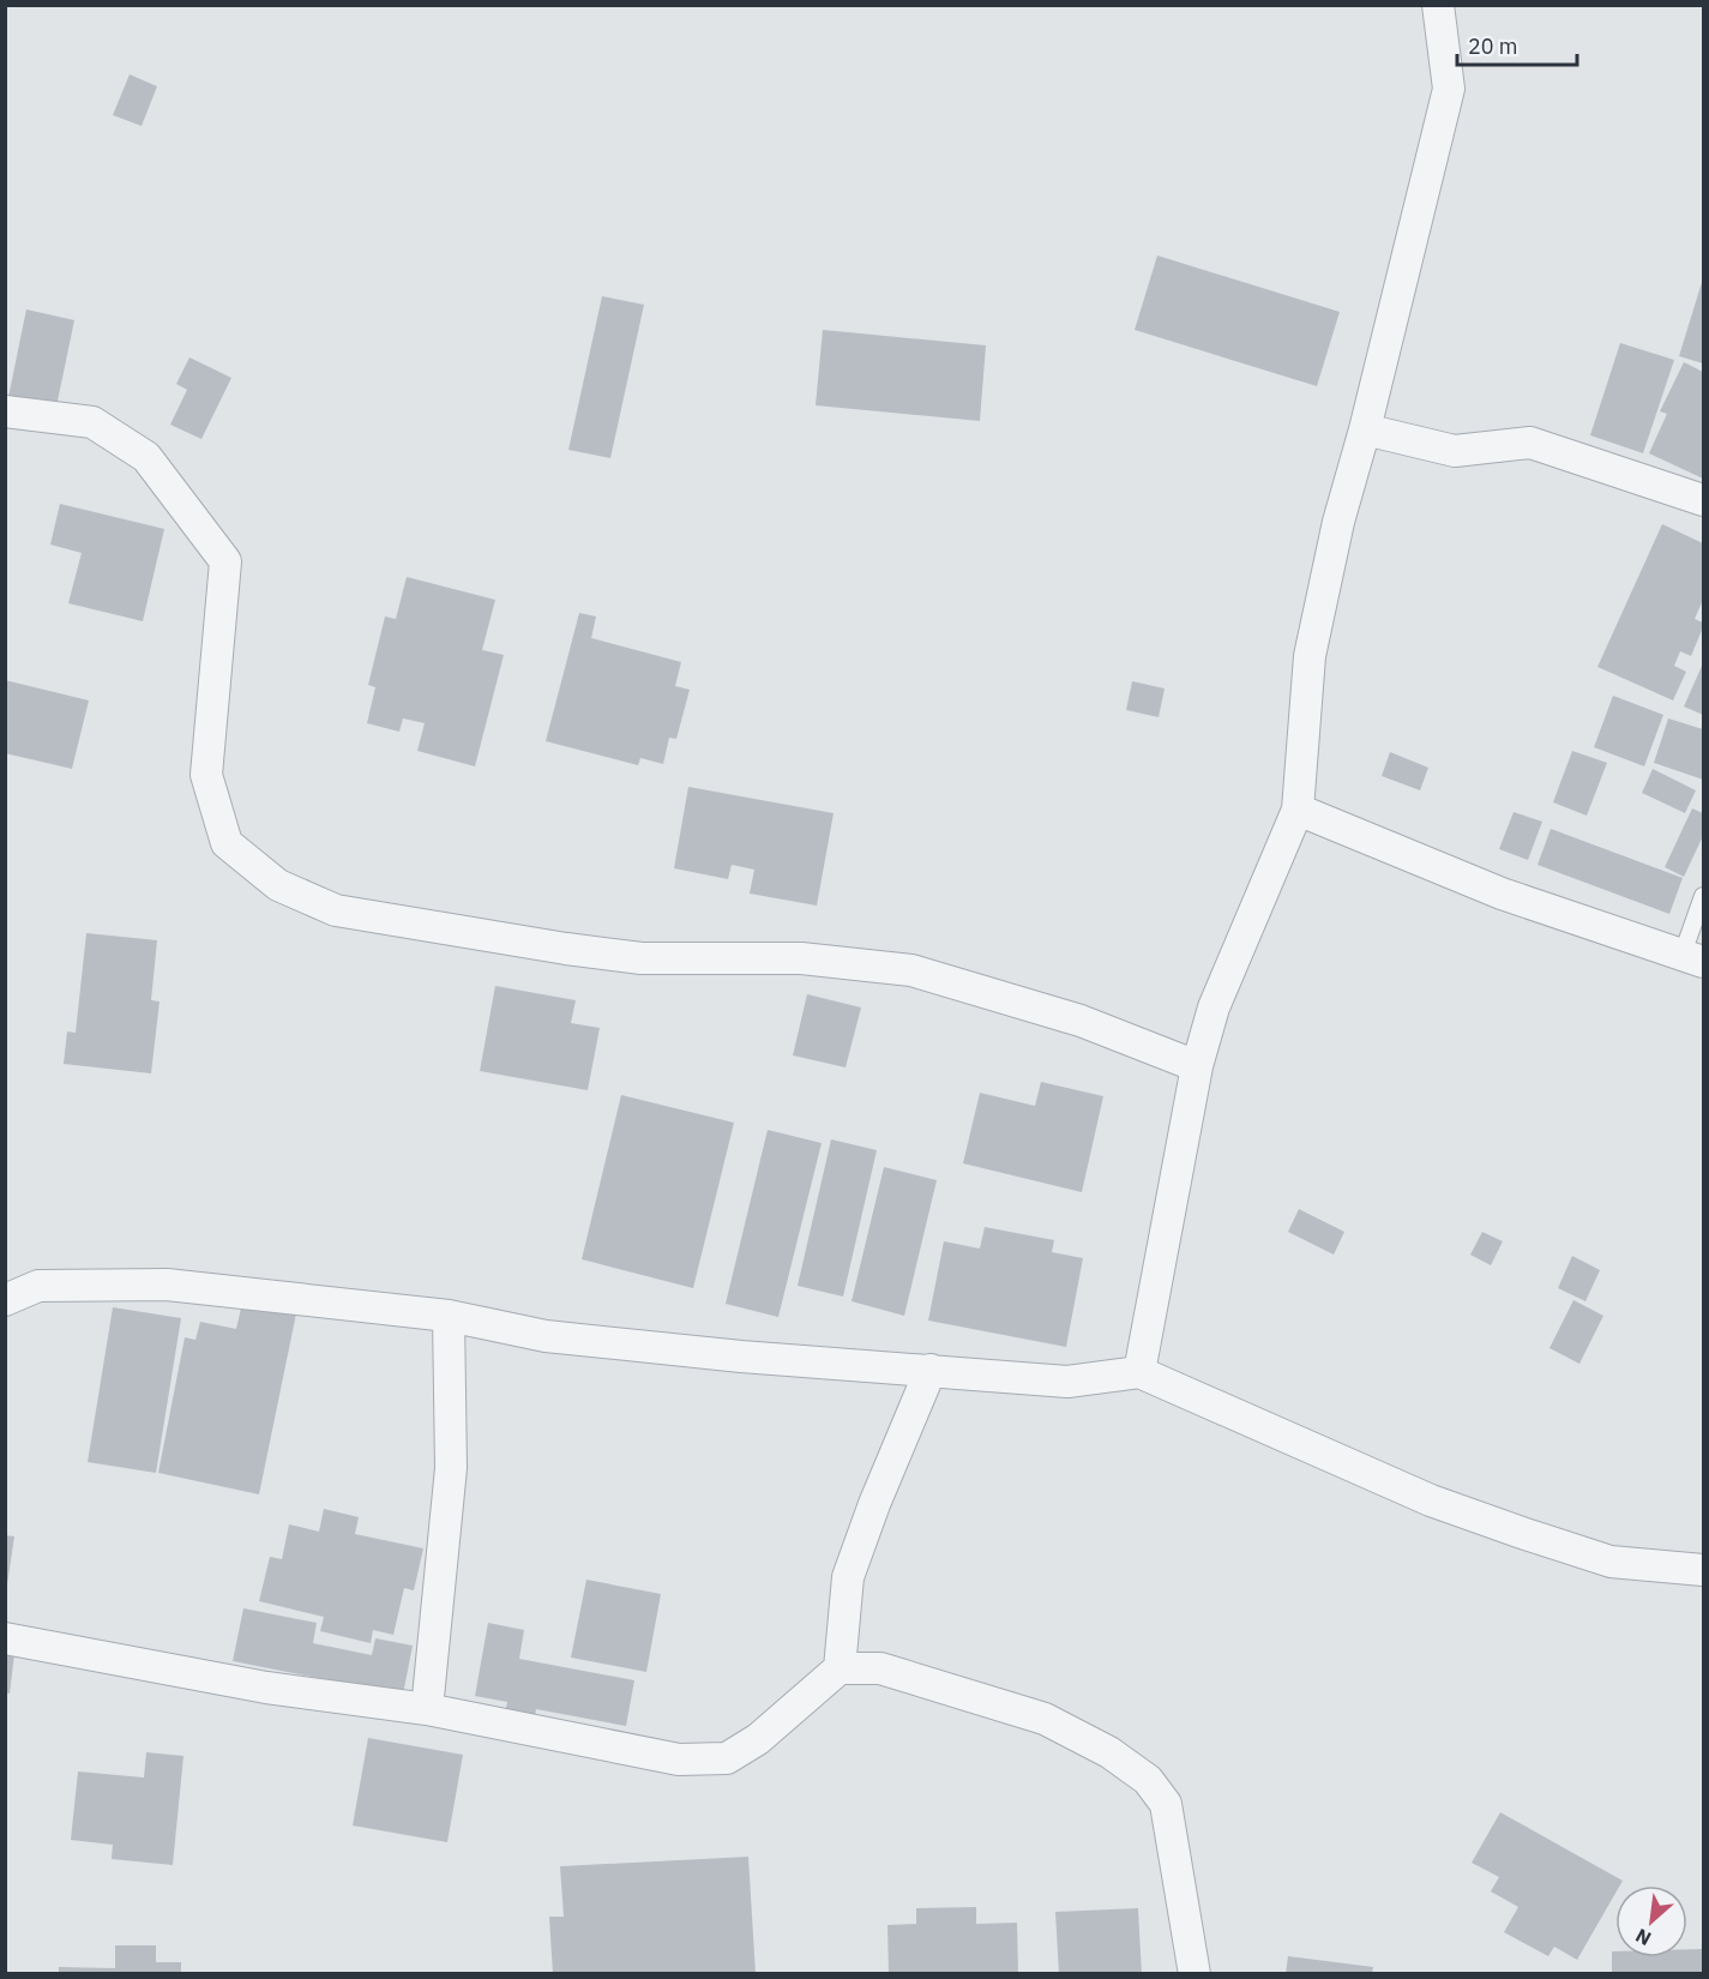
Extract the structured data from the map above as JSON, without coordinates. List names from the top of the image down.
{
  "scale_bar": "20 m",
  "north": "bottom left"
}
